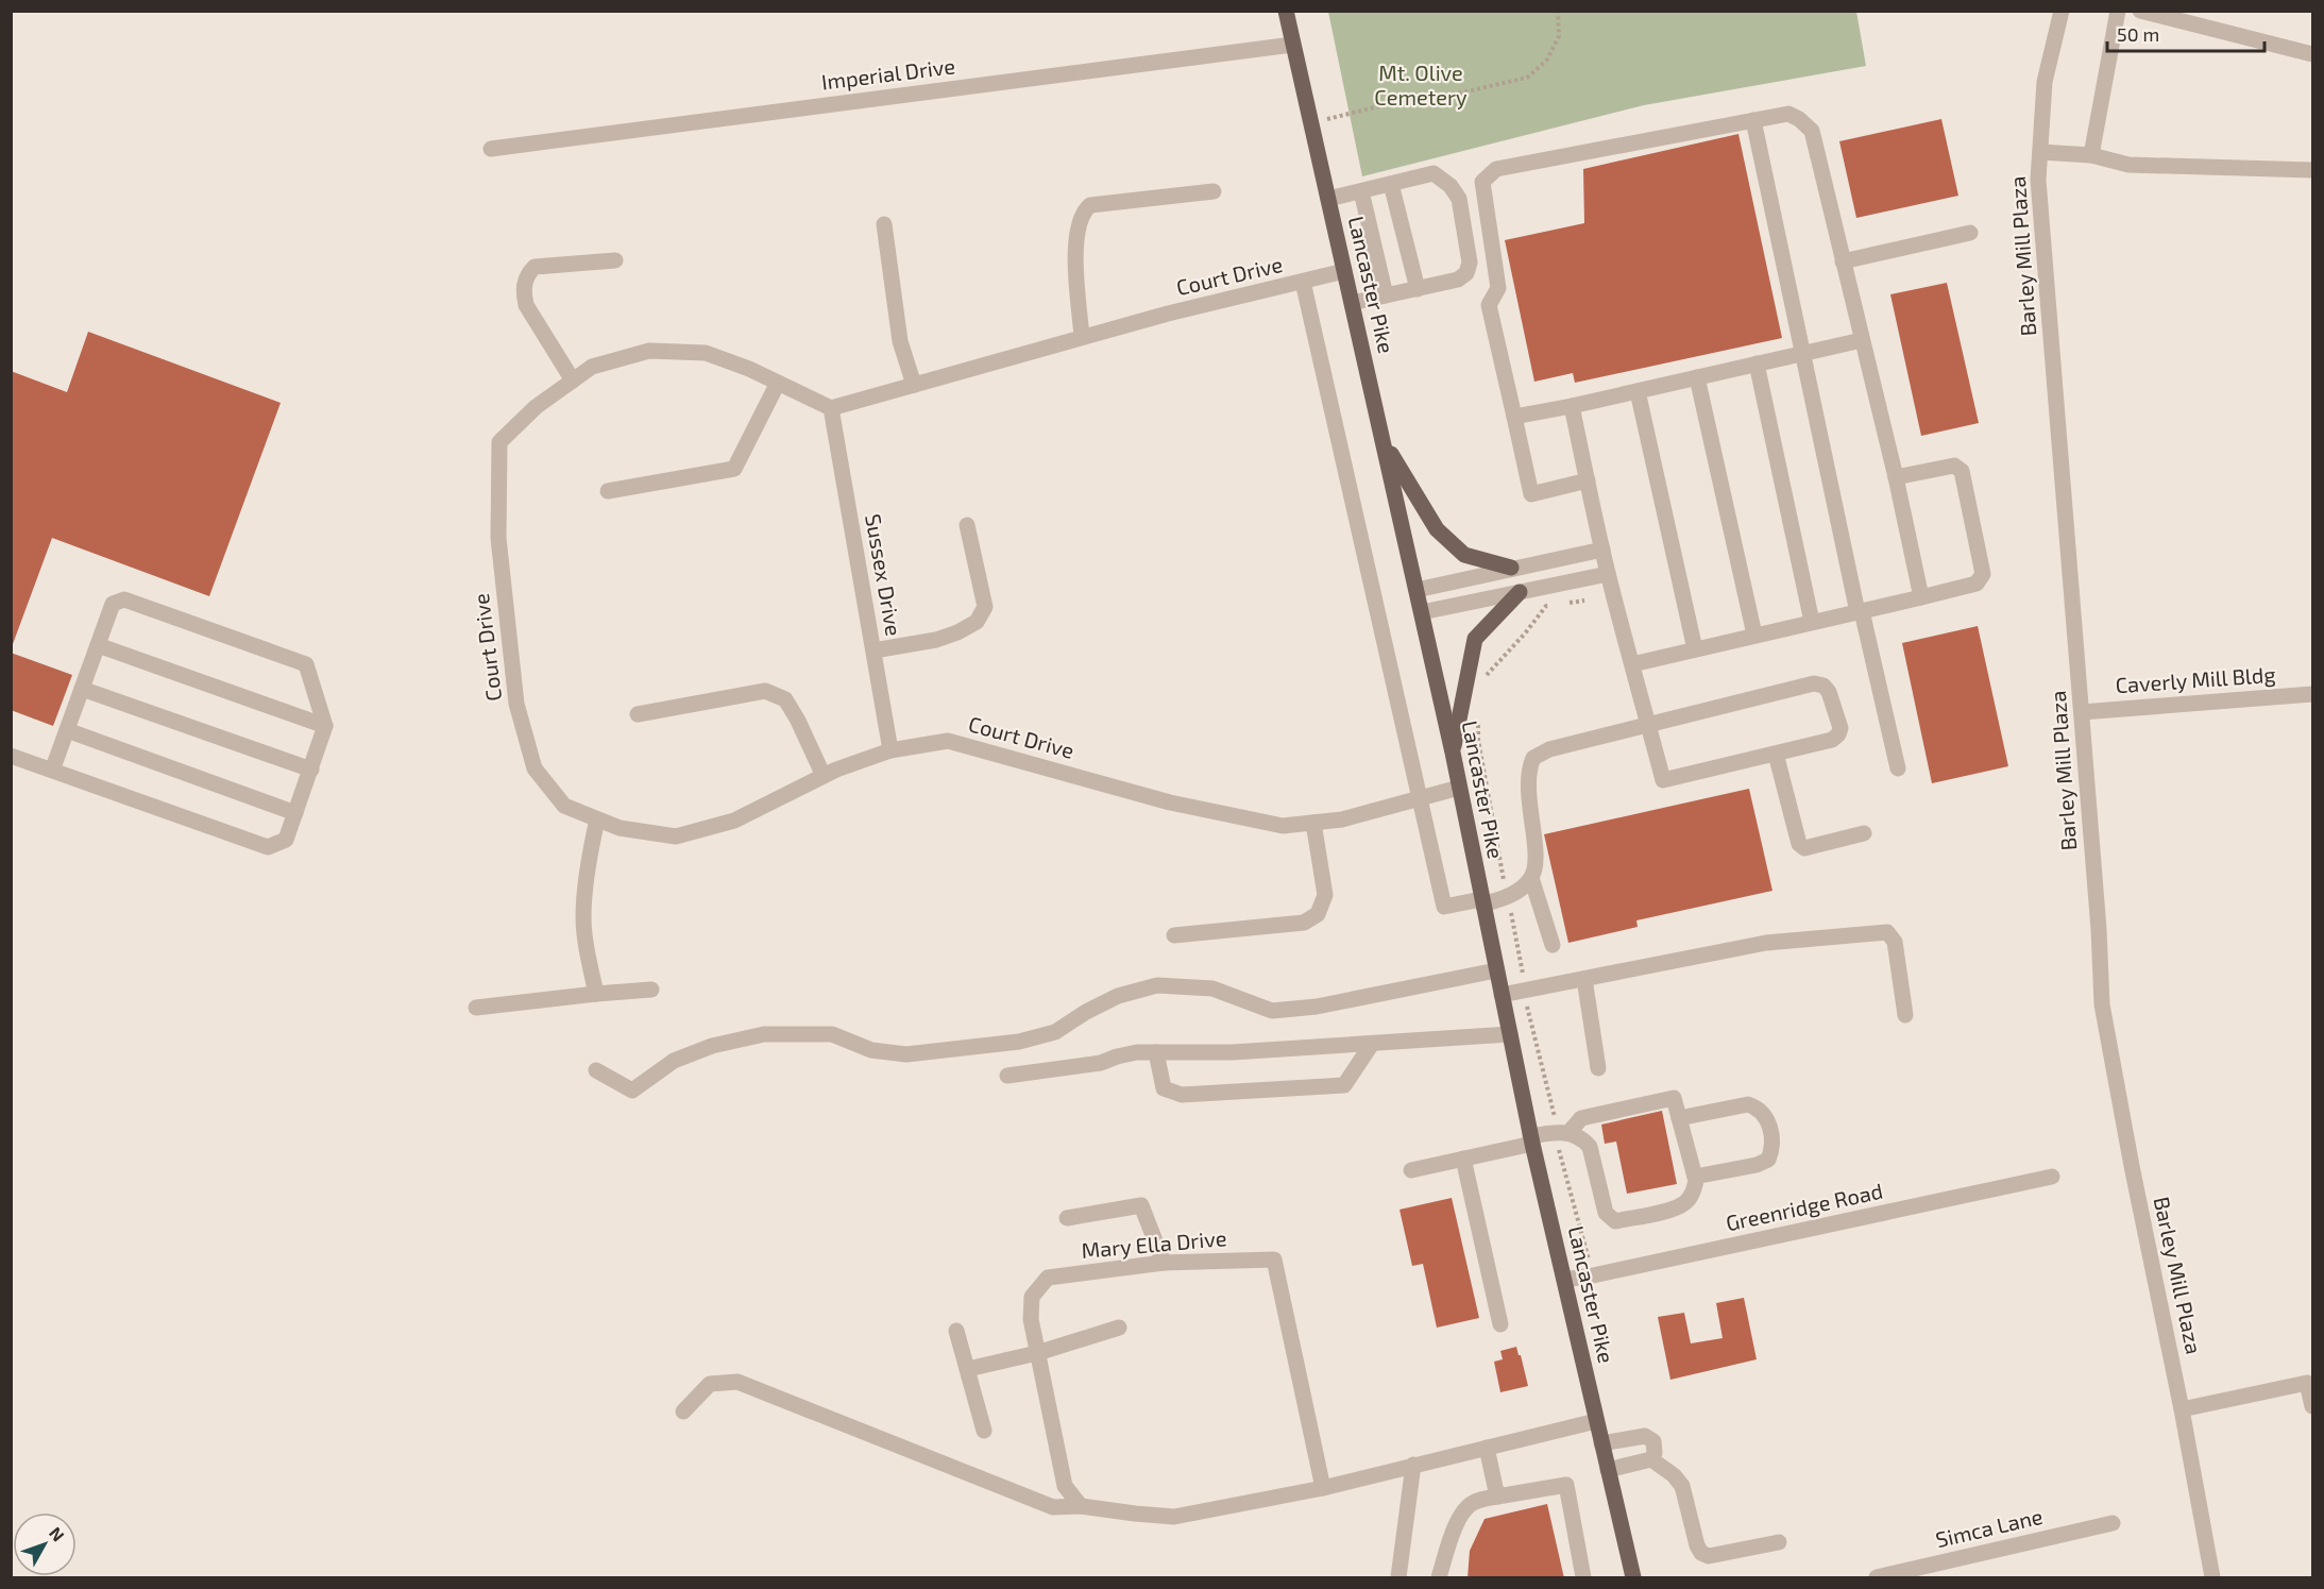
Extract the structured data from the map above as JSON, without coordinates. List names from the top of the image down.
{
  "streets": {
    "main road": ["Lancaster Pike"],
    "street": [
      "Imperial Drive",
      "Barley Mill Plaza",
      "Court Drive",
      "Sussex Drive",
      "Caverly Mill Bldg",
      "Greenridge Road",
      "Mary Ella Drive",
      "Simca Lane"
    ]
  },
  "crossings": [
    ["Imperial Drive", "Lancaster Pike"],
    ["Barley Mill Plaza", "Caverly Mill Bldg"],
    ["Court Drive", "Lancaster Pike"],
    ["Court Drive", "Sussex Drive"],
    ["Lancaster Pike", "Greenridge Road"]
  ],
  "parks": ["Mt. Olive Cemetery"],
  "scale_bar": "50 m",
  "north": "top right"
}
